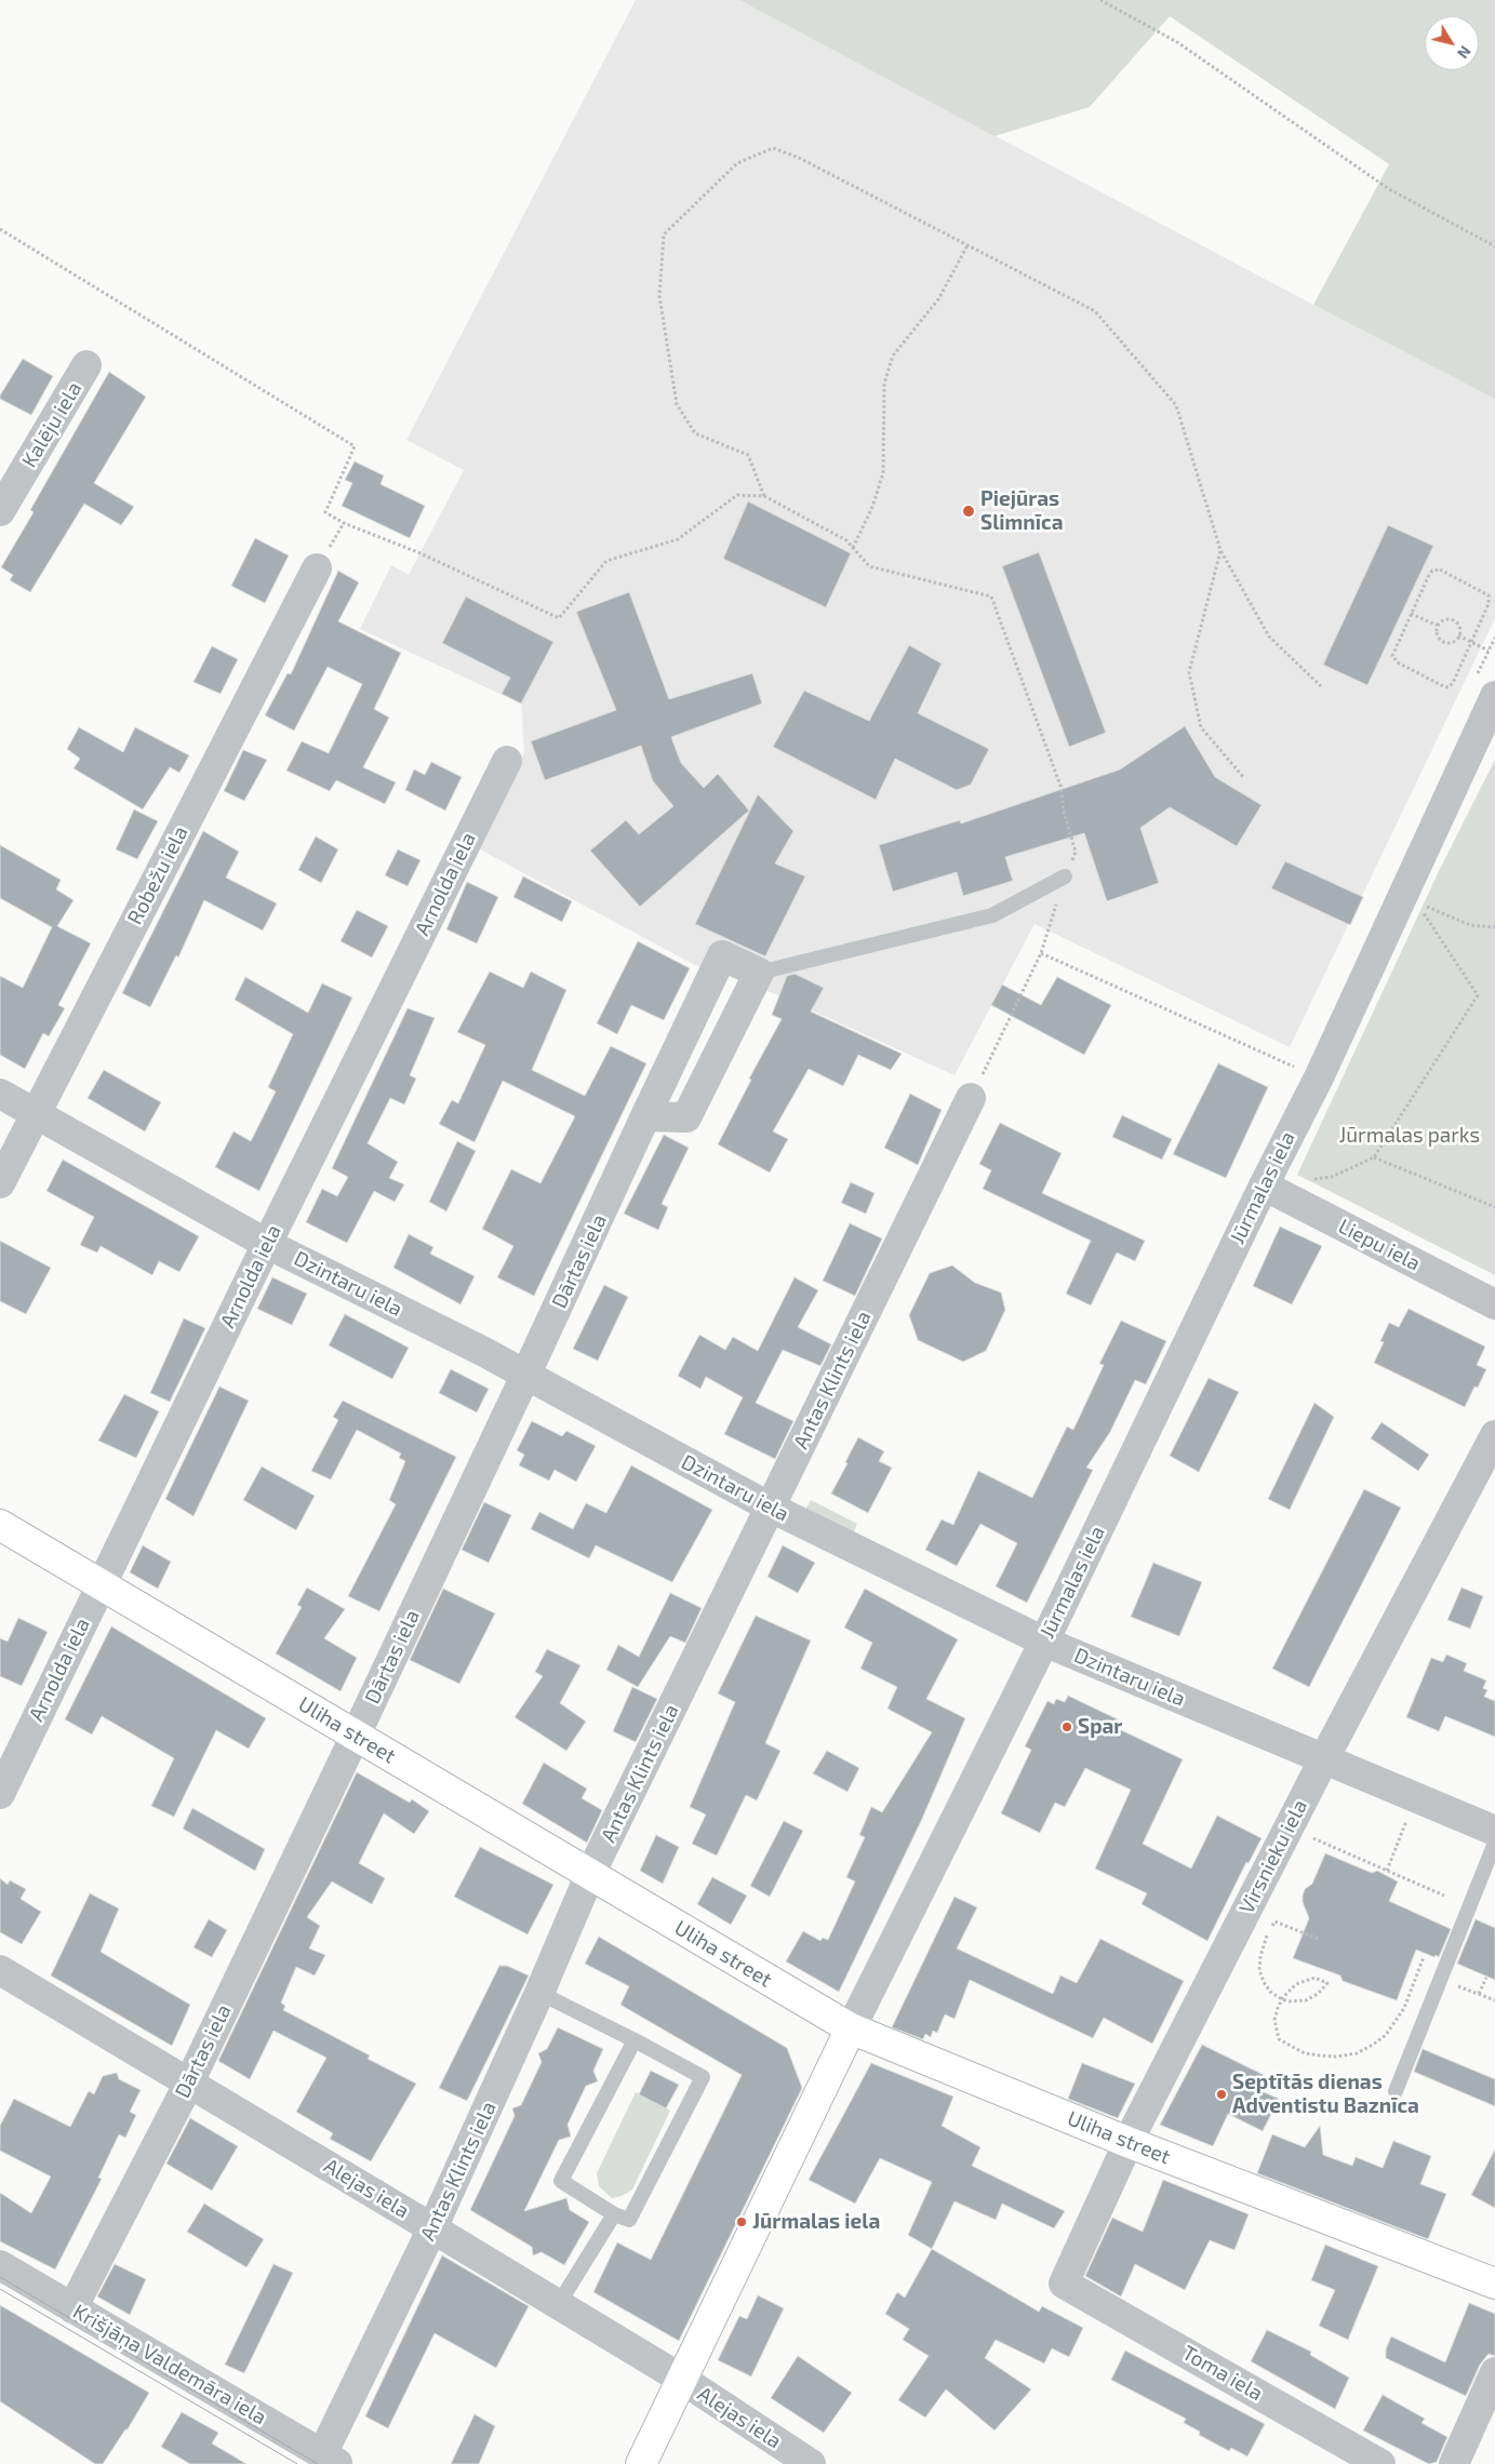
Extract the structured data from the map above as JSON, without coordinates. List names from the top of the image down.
{
  "streets": {
    "main road": ["Jūrmalas iela", "Uliha street"],
    "street": [
      "Kalēju iela",
      "Robežu iela",
      "Arnolda iela",
      "Liepu iela",
      "Dārtas iela",
      "Dzintaru iela",
      "Antas Klints iela",
      "Virsnieku iela",
      "Alejas iela",
      "Krišjāņa Valdemāra iela",
      "Toma iela"
    ]
  },
  "crossings": [
    ["Robežu iela", "Dzintaru iela"],
    ["Arnolda iela", "Dzintaru iela"],
    ["Arnolda iela", "Uliha street"],
    ["Jūrmalas iela", "Liepu iela"],
    ["Jūrmalas iela", "Dzintaru iela"],
    ["Jūrmalas iela", "Uliha street"],
    ["Jūrmalas iela", "Alejas iela"],
    ["Dārtas iela", "Dzintaru iela"],
    ["Dārtas iela", "Uliha street"],
    ["Dārtas iela", "Alejas iela"],
    ["Dārtas iela", "Krišjāņa Valdemāra iela"],
    ["Dzintaru iela", "Antas Klints iela"],
    ["Dzintaru iela", "Virsnieku iela"],
    ["Antas Klints iela", "Uliha street"],
    ["Antas Klints iela", "Alejas iela"],
    ["Antas Klints iela", "Krišjāņa Valdemāra iela"],
    ["Uliha street", "Virsnieku iela"],
    ["Virsnieku iela", "Toma iela"]
  ],
  "parks": ["Jūrmalas parks"],
  "places": [
    "Piejūras Slimnīca",
    "Spar",
    "Septītās dienas Adventistu Baznīca",
    "Jūrmalas iela"
  ],
  "north": "bottom right"
}
